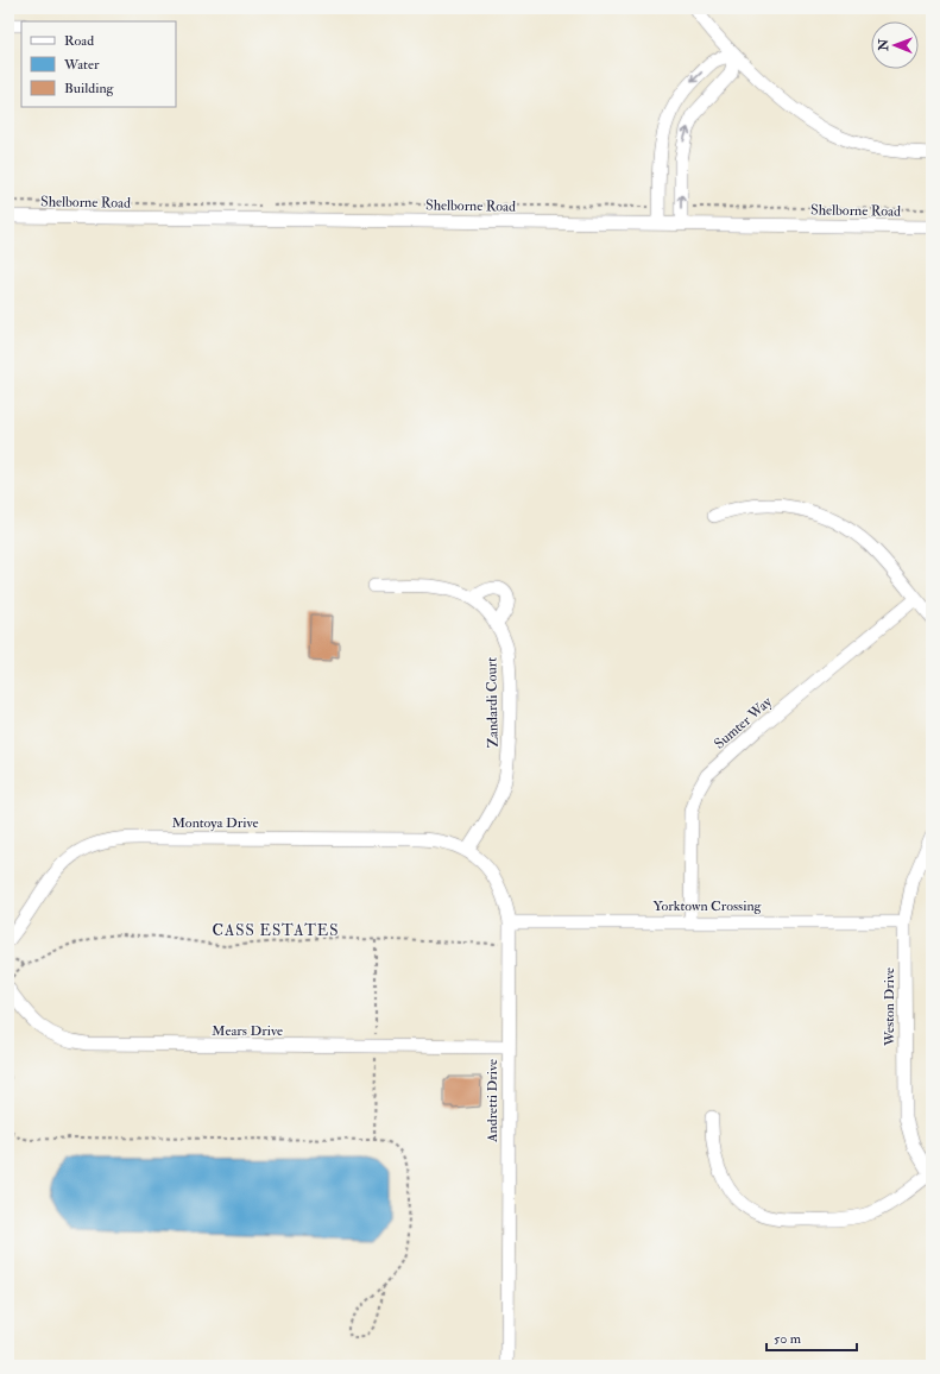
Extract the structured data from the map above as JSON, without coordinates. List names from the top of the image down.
{
  "streets": {
    "street": [
      "Shelborne Road",
      "Zandardi Court",
      "Sumter Way",
      "Montoya Drive",
      "Yorktown Crossing",
      "Weston Drive",
      "Mears Drive",
      "Andretti Drive"
    ]
  },
  "crossings": [
    ["Zandardi Court", "Montoya Drive"],
    ["Zandardi Court", "Andretti Drive"],
    ["Sumter Way", "Yorktown Crossing"],
    ["Montoya Drive", "Andretti Drive"],
    ["Yorktown Crossing", "Weston Drive"],
    ["Yorktown Crossing", "Andretti Drive"],
    ["Mears Drive", "Andretti Drive"]
  ],
  "districts": ["CASS ESTATES"],
  "legend": ["Road", "Water", "Building"],
  "scale_bar": "50 m",
  "north": "left"
}
